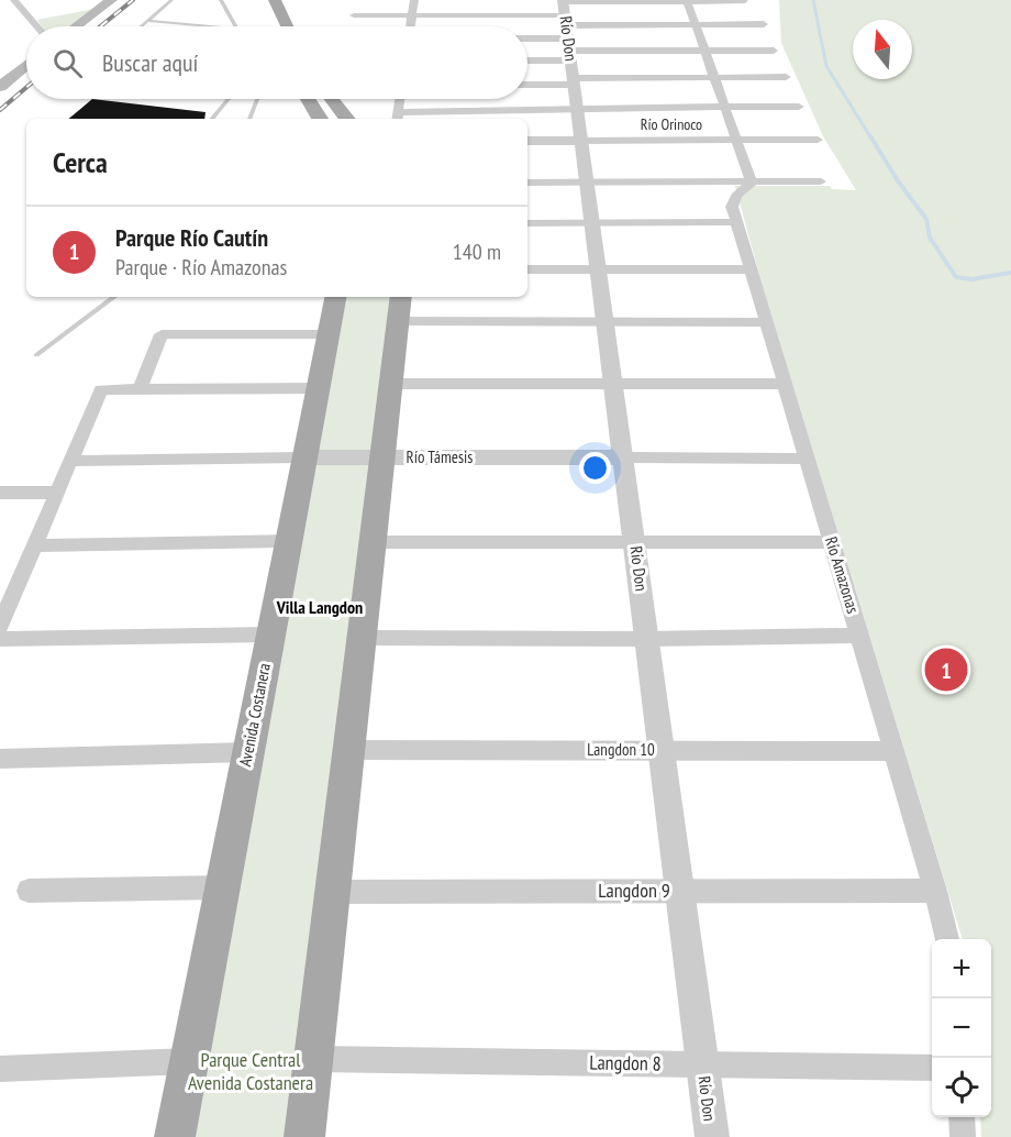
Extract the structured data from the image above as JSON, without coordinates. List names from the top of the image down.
{
  "streets": {
    "main road": ["Avenida Costanera"],
    "street": [
      "Río Don",
      "Río Orinoco",
      "Río Támesis",
      "Río Amazonas",
      "Langdon 10",
      "Langdon 9",
      "Langdon 8"
    ]
  },
  "crossings": [
    ["Río Don", "Río Orinoco"],
    ["Río Don", "Río Támesis"],
    ["Río Don", "Langdon 10"],
    ["Río Don", "Langdon 9"],
    ["Río Don", "Langdon 8"],
    ["Río Támesis", "Río Amazonas"],
    ["Río Támesis", "Avenida Costanera"],
    ["Río Amazonas", "Langdon 10"],
    ["Río Amazonas", "Langdon 9"]
  ],
  "districts": ["Villa Langdon"],
  "parks": ["Parque Central Avenida Costanera"],
  "north": "top",
  "page": {
    "search": "Buscar aquí",
    "heading": "Cerca",
    "list": [
      {
        "mark": "1",
        "name": "Parque Río Cautín",
        "note": "Parque · Río Amazonas",
        "value": "140 m"
      }
    ],
    "pins": "1",
    "map_buttons": ["+", "−"]
  }
}
